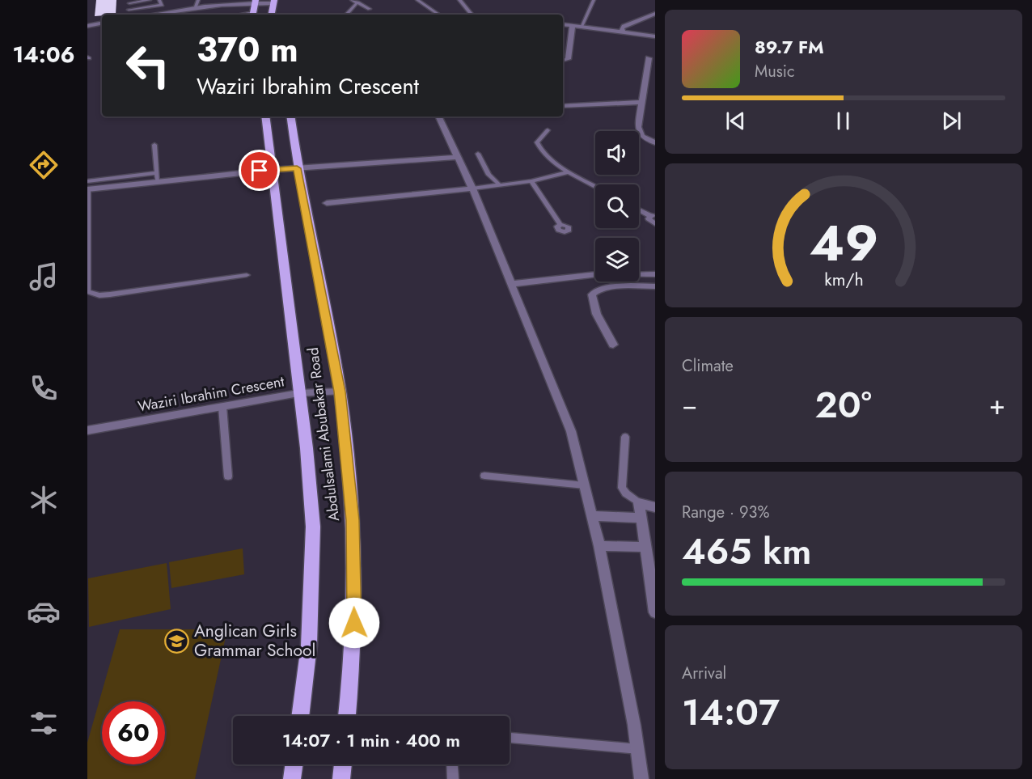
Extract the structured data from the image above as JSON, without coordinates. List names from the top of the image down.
{
  "streets": {
    "main road": ["Abdulsalami Abubakar Road"],
    "street": ["Waziri Ibrahim Crescent"]
  },
  "crossings": [
    ["Waziri Ibrahim Crescent", "Abdulsalami Abubakar Road"]
  ],
  "places": {
    "school or university": ["Anglican Girls Grammar School"]
  },
  "page": {
    "tabs": "14:06",
    "turn": ["370 m", "Waziri Ibrahim Crescent"],
    "song": ["89.7 FM", "Music"],
    "tile": [
      "Climate",
      ["Range · 93%", "465 km"],
      ["Arrival", "14:07"]
    ],
    "heat": ["−", "20°", "+"],
    "limit": "60",
    "trip": "14:07 · 1 min · 400 m",
    "gauge": ["49", "km/h"]
  }
}
